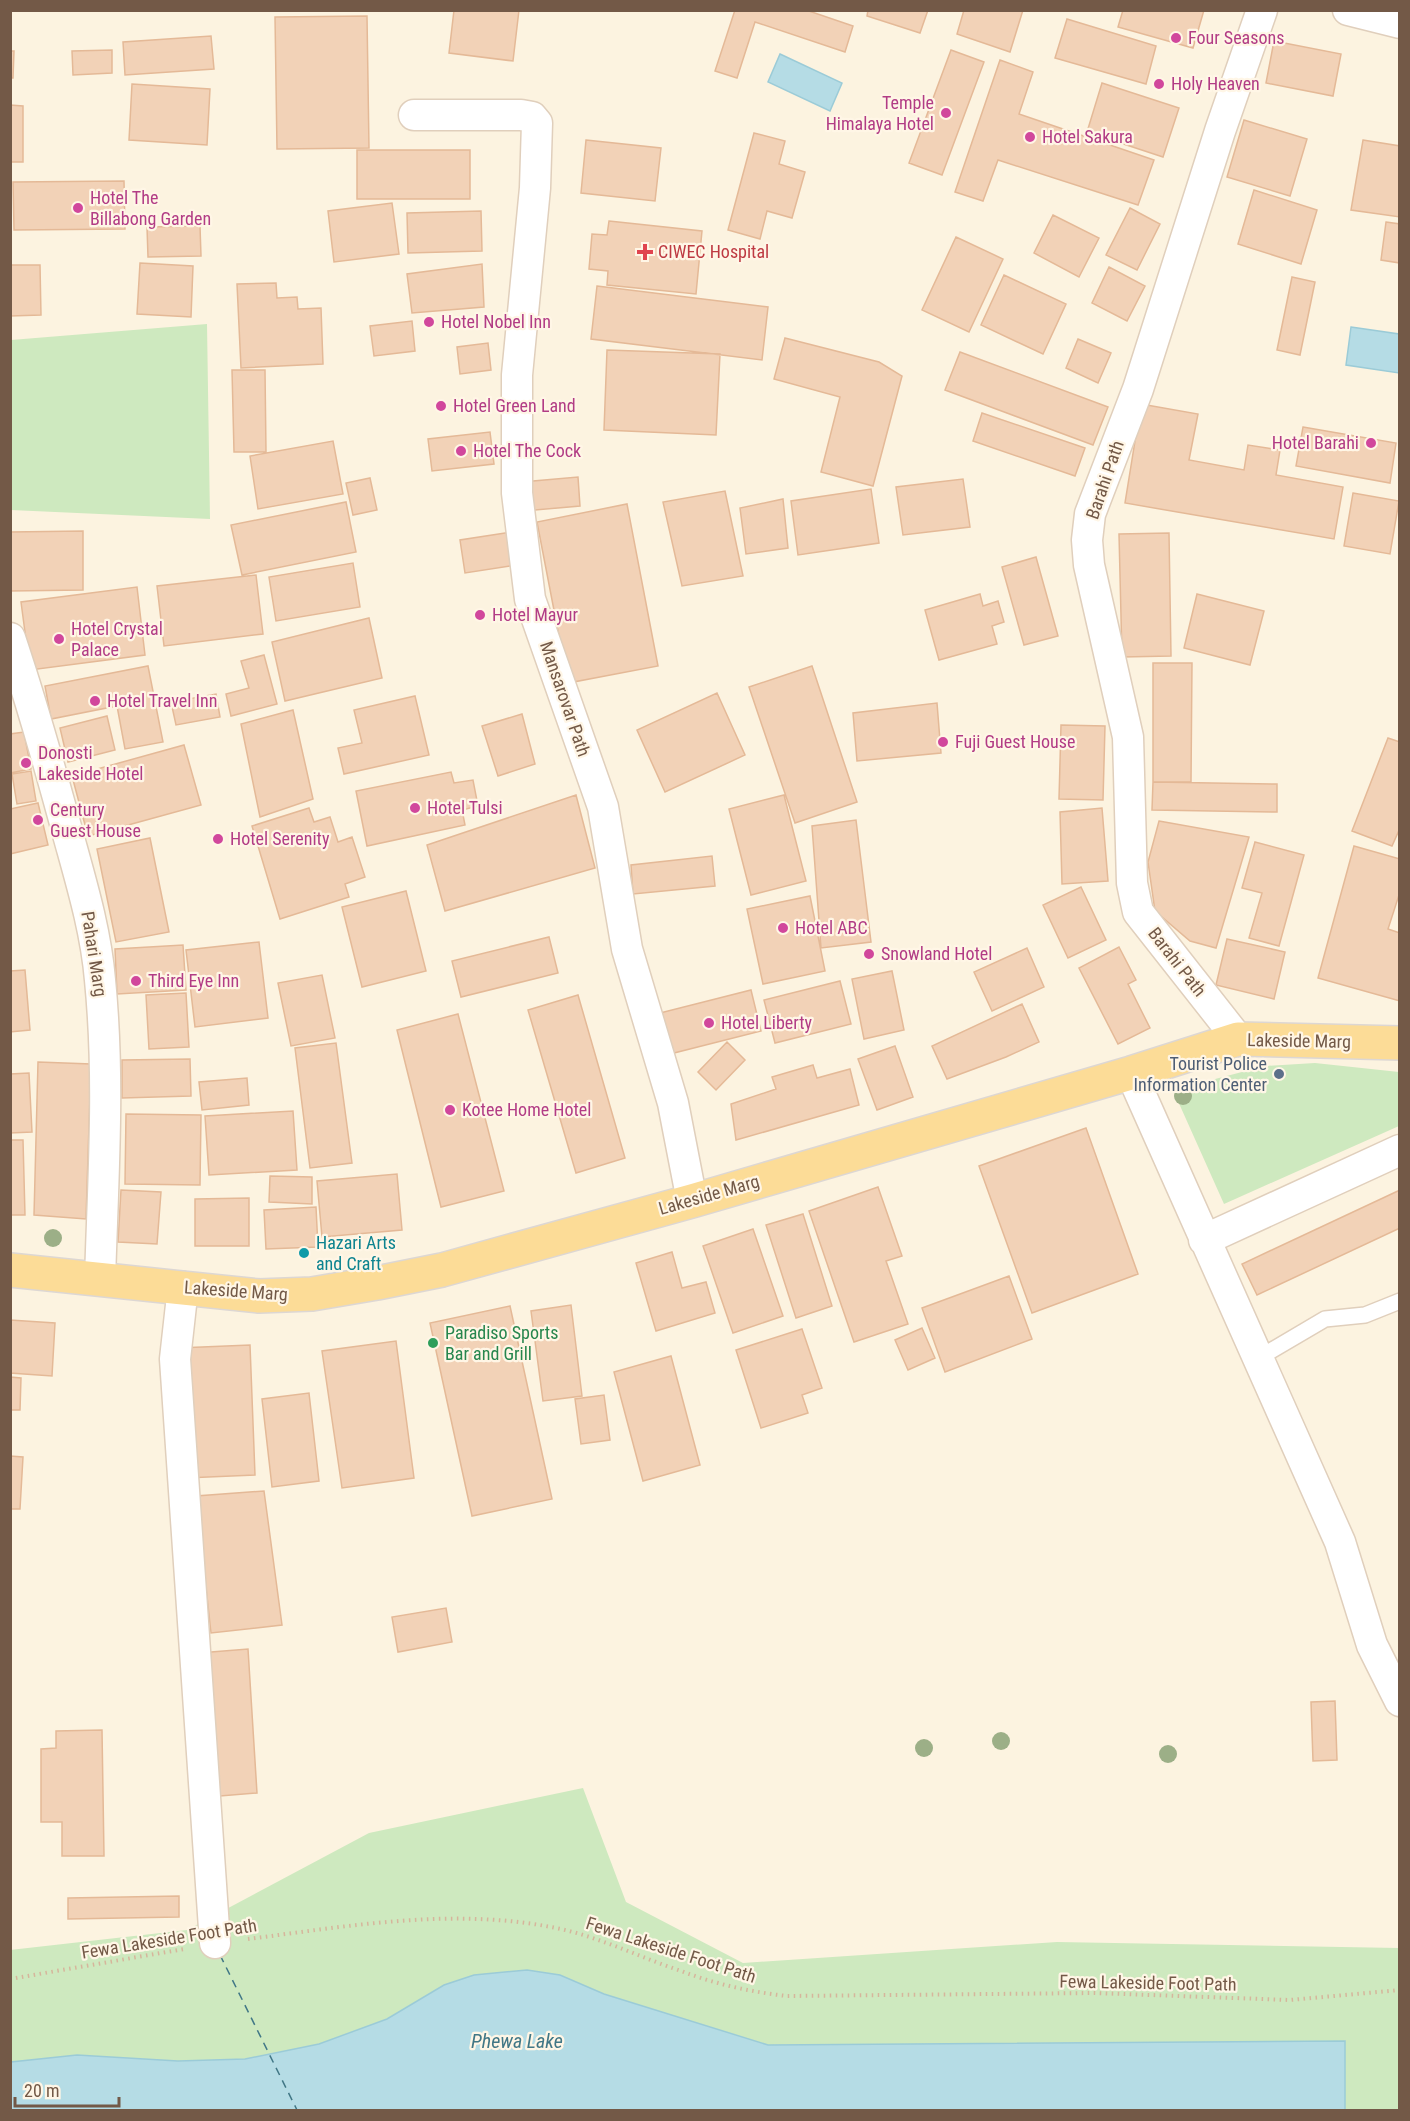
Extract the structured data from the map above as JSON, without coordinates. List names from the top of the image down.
{
  "streets": {
    "main road": ["Lakeside Marg"],
    "street": ["Barahi Path", "Mansarovar Path", "Pahari Marg"],
    "path": ["Fewa Lakeside Foot Path"]
  },
  "crossings": [
    ["Barahi Path", "Lakeside Marg"],
    ["Mansarovar Path", "Lakeside Marg"],
    ["Pahari Marg", "Lakeside Marg"]
  ],
  "water": ["Phewa Lake"],
  "places": {
    "other": [
      "Four Seasons",
      "Holy Heaven",
      "Temple Himalaya Hotel",
      "Hotel Sakura",
      "Hotel The Billabong Garden",
      "Hotel Nobel Inn",
      "Hotel Green Land",
      "Hotel Barahi",
      "Hotel The Cock",
      "Hotel Mayur",
      "Hotel Crystal Palace",
      "Hotel Travel Inn",
      "Fuji Guest House",
      "Donosti Lakeside Hotel",
      "Hotel Tulsi",
      "Century Guest House",
      "Hotel Serenity",
      "Hotel ABC",
      "Snowland Hotel",
      "Third Eye Inn",
      "Hotel Liberty",
      "Tourist Police Information Center",
      "Kotee Home Hotel",
      "Hazari Arts and Craft",
      "Paradiso Sports Bar and Grill"
    ],
    "health": ["CIWEC Hospital"]
  },
  "scale_bar": "20 m"
}
